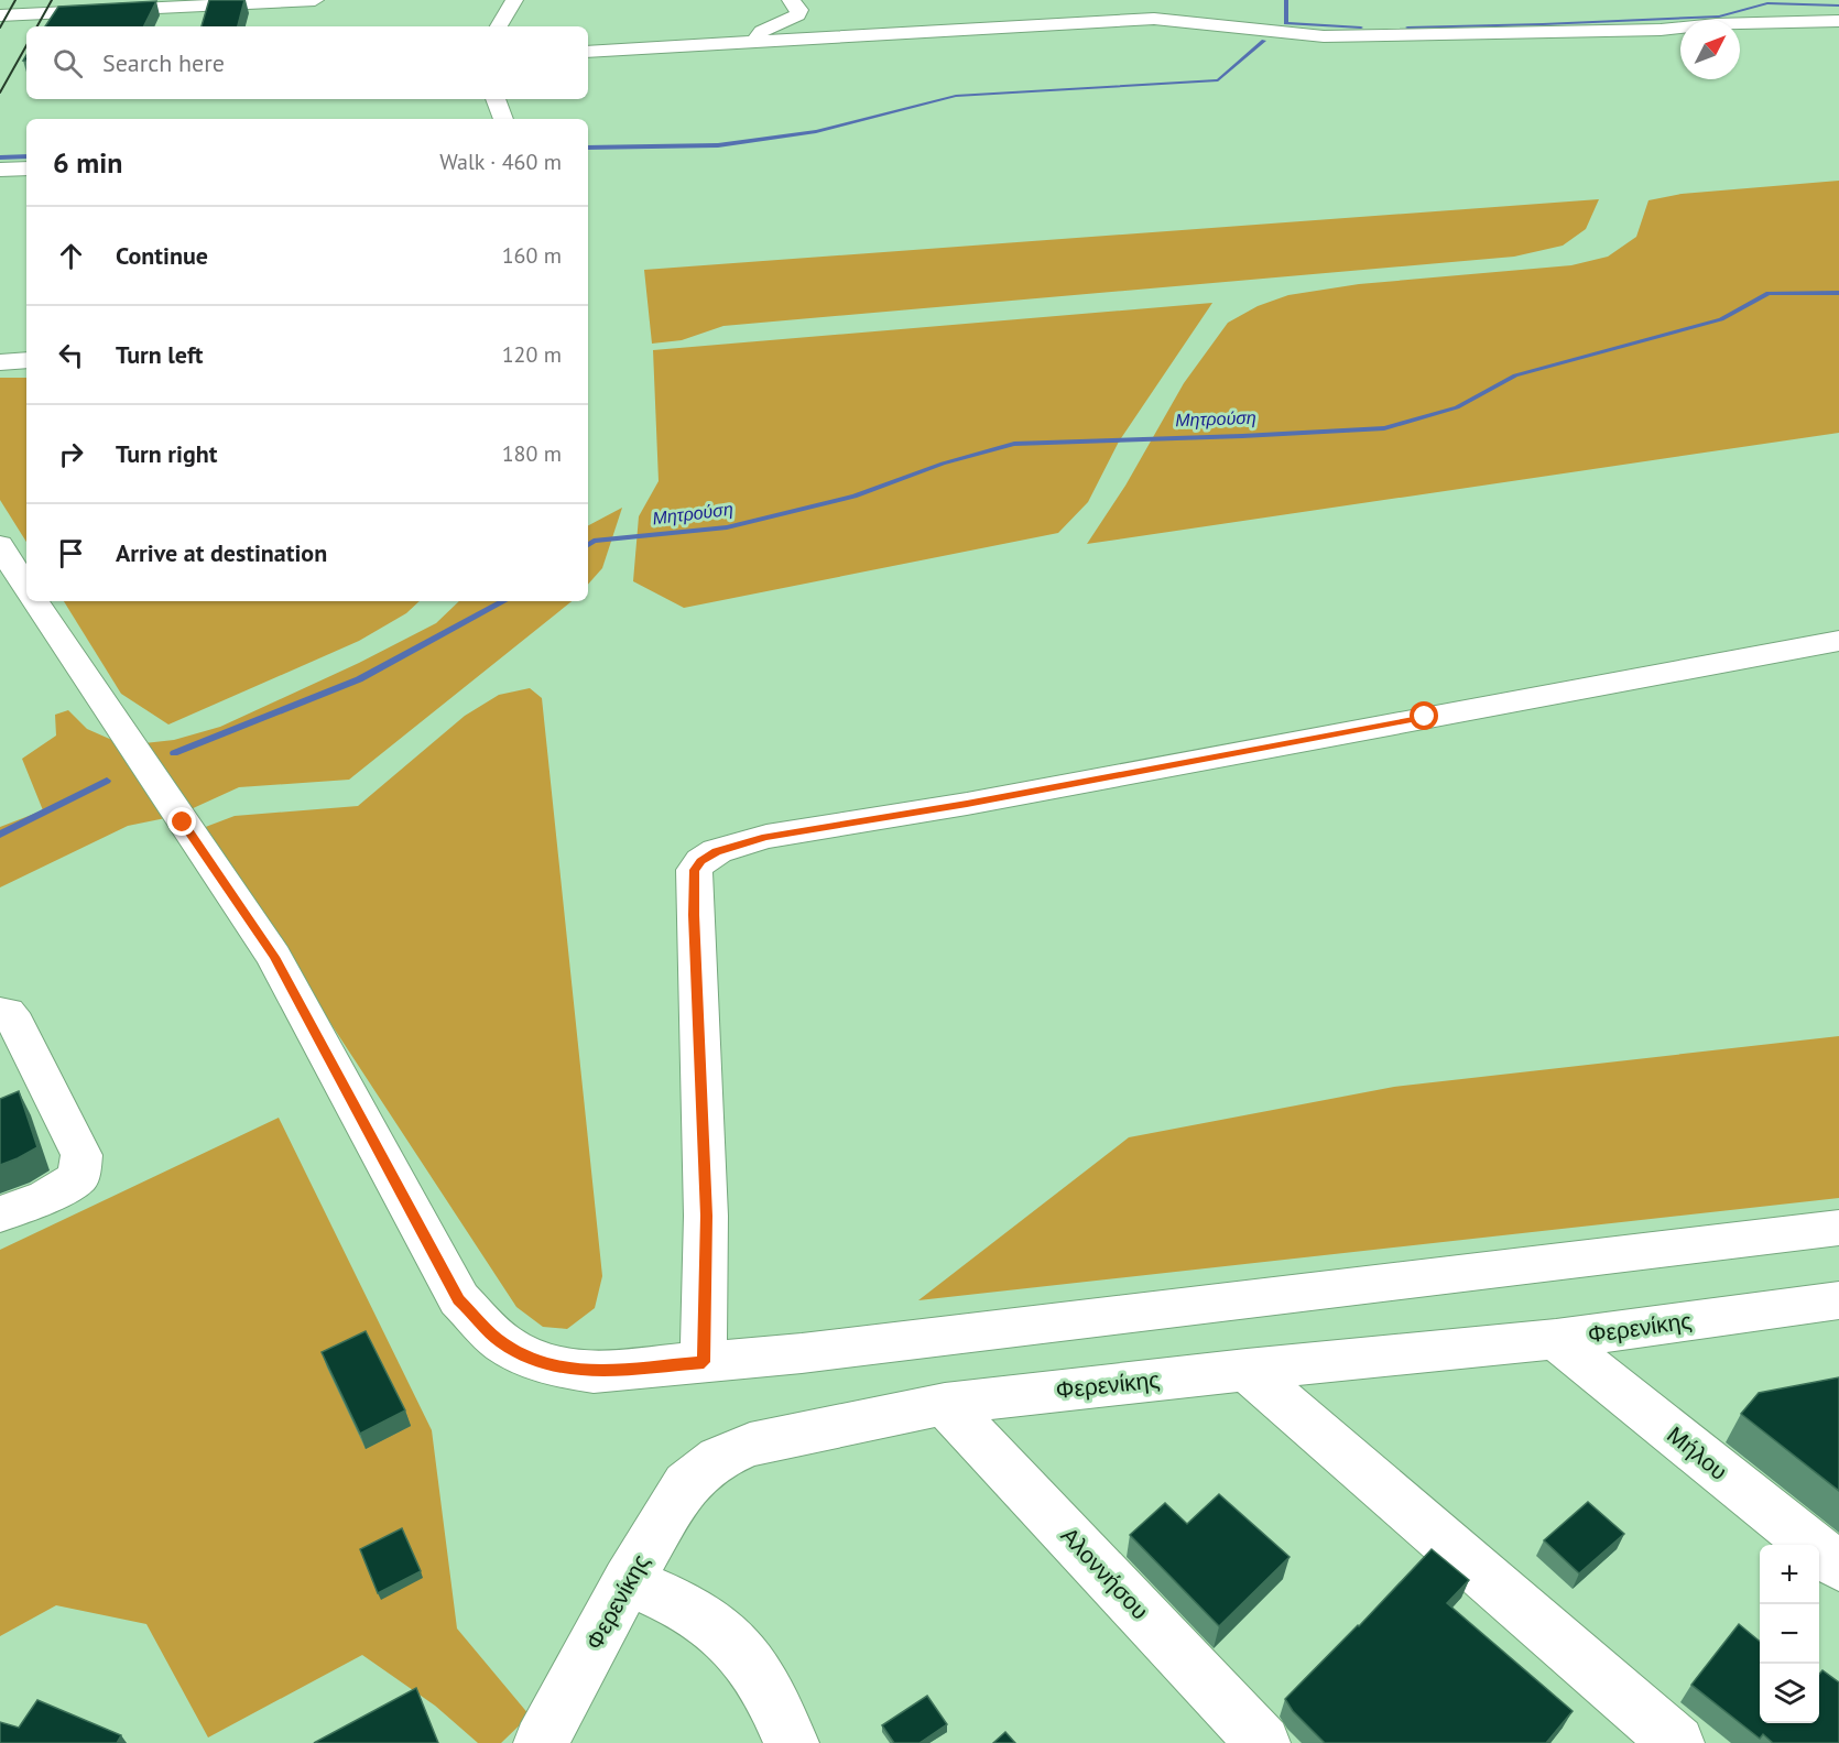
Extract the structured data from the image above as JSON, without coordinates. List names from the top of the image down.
{
  "streets": {
    "street": ["Φερενίκης", "Μήλου", "Αλοννήσου"]
  },
  "crossings": [
    ["Φερενίκης", "Μήλου"],
    ["Φερενίκης", "Αλοννήσου"]
  ],
  "water": ["Μητρούση"],
  "north": "top right",
  "page": {
    "search": "Search here",
    "heading": ["6 min", "Walk · 460 m"],
    "list": [
      ["Continue", "160 m"],
      ["Turn left", "120 m"],
      ["Turn right", "180 m"],
      "Arrive at destination"
    ],
    "map_buttons": ["+", "−"]
  }
}
